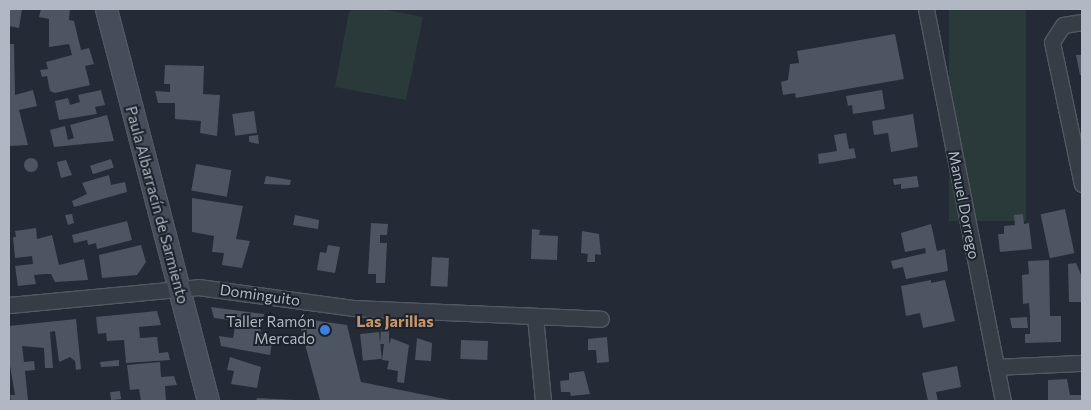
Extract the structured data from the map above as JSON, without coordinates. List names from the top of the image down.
{
  "streets": {
    "main road": ["Paula Albarracín de Sarmiento"],
    "street": ["Manuel Dorrego", "Dominguito"]
  },
  "crossings": [
    ["Paula Albarracín de Sarmiento", "Dominguito"]
  ],
  "districts": ["Las Jarillas"],
  "places": ["Taller Ramón Mercado"]
}
